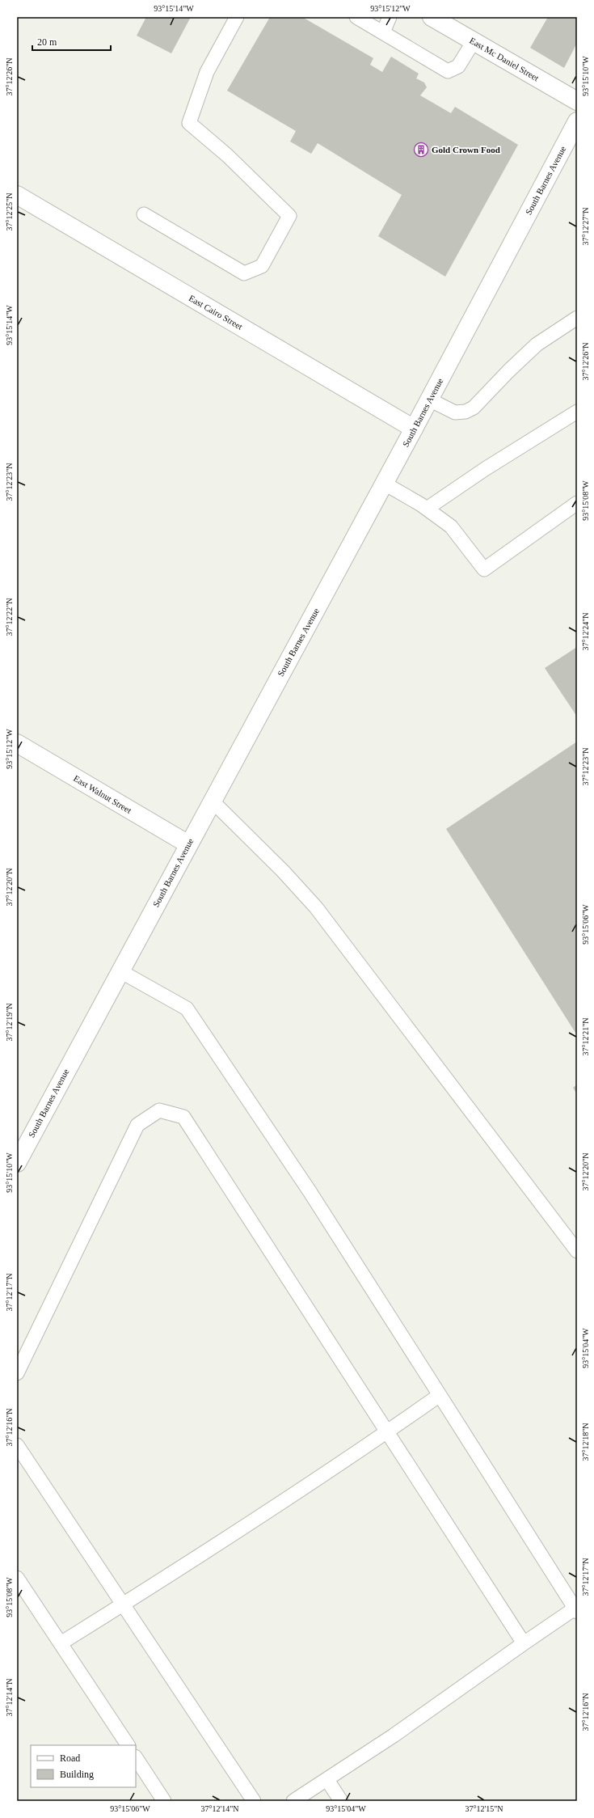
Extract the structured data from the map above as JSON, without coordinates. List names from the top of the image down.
{
  "streets": {
    "street": [
      "East Mc Daniel Street",
      "South Barnes Avenue",
      "East Cairo Street",
      "East Walnut Street"
    ]
  },
  "crossings": [
    ["South Barnes Avenue", "East Cairo Street"],
    ["South Barnes Avenue", "East Walnut Street"]
  ],
  "places": {
    "building": ["Gold Crown Food"]
  },
  "legend": ["Road", "Building"],
  "scale_bar": "20 m",
  "coordinates": [
    "93°15'14\"W",
    "93°15'12\"W",
    "93°15'10\"W",
    "37°12'26\"N",
    "37°12'25\"N",
    "37°12'27\"N",
    "37°12'23\"N",
    "93°15'08\"W",
    "37°12'22\"N",
    "37°12'24\"N",
    "37°12'20\"N",
    "93°15'06\"W",
    "37°12'19\"N",
    "37°12'21\"N",
    "37°12'17\"N",
    "93°15'04\"W",
    "37°12'16\"N",
    "37°12'18\"N",
    "37°12'14\"N",
    "37°12'15\"N"
  ]
}
